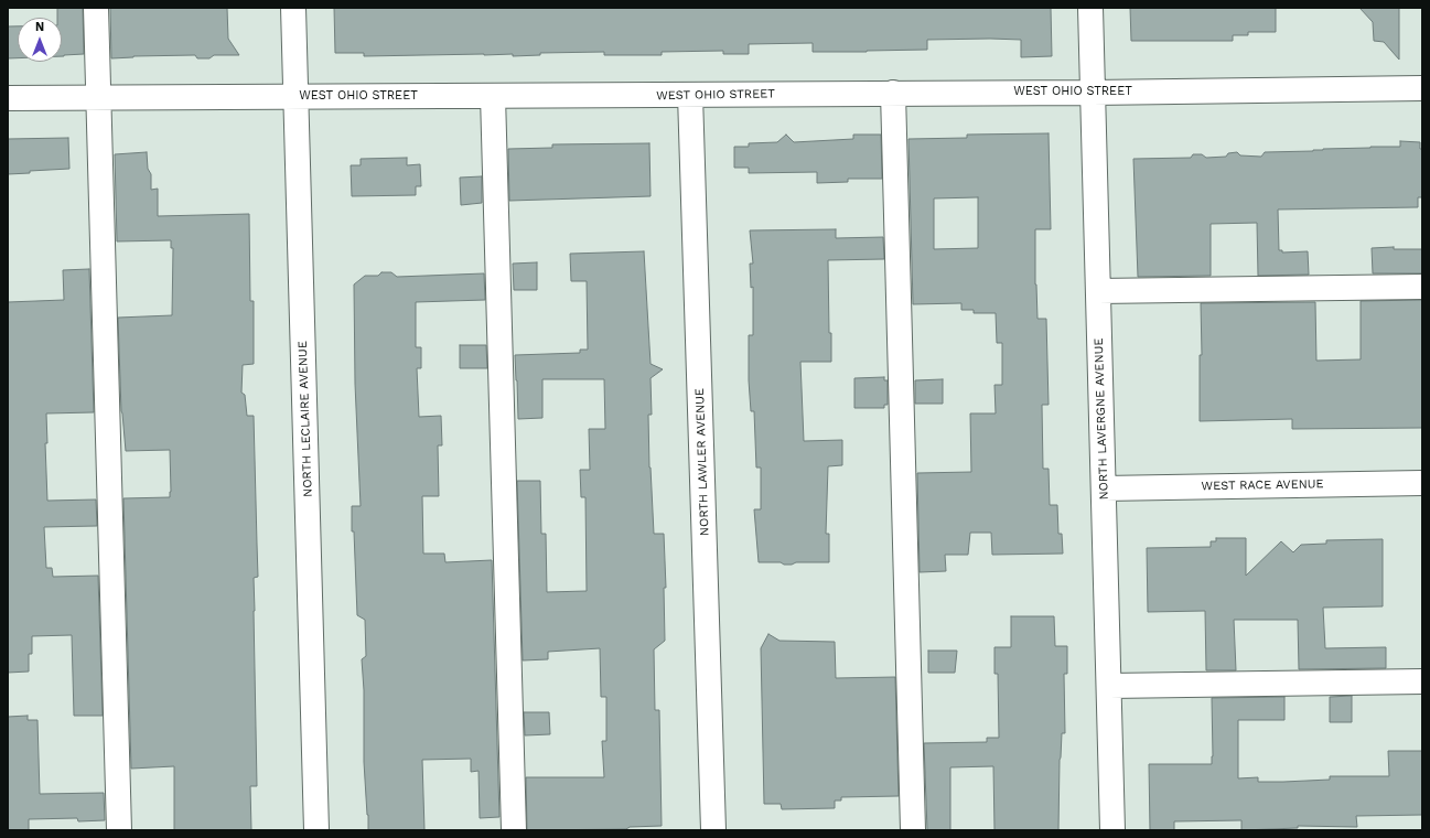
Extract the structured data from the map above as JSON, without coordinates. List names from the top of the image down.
{
  "streets": {
    "street": [
      "WEST OHIO STREET",
      "NORTH LECLAIRE AVENUE",
      "NORTH LAVERGNE AVENUE",
      "NORTH LAWLER AVENUE",
      "WEST RACE AVENUE"
    ]
  },
  "crossings": [
    ["WEST OHIO STREET", "NORTH LECLAIRE AVENUE"],
    ["WEST OHIO STREET", "NORTH LAVERGNE AVENUE"],
    ["WEST OHIO STREET", "NORTH LAWLER AVENUE"],
    ["NORTH LAVERGNE AVENUE", "WEST RACE AVENUE"]
  ],
  "north": "top"
}
